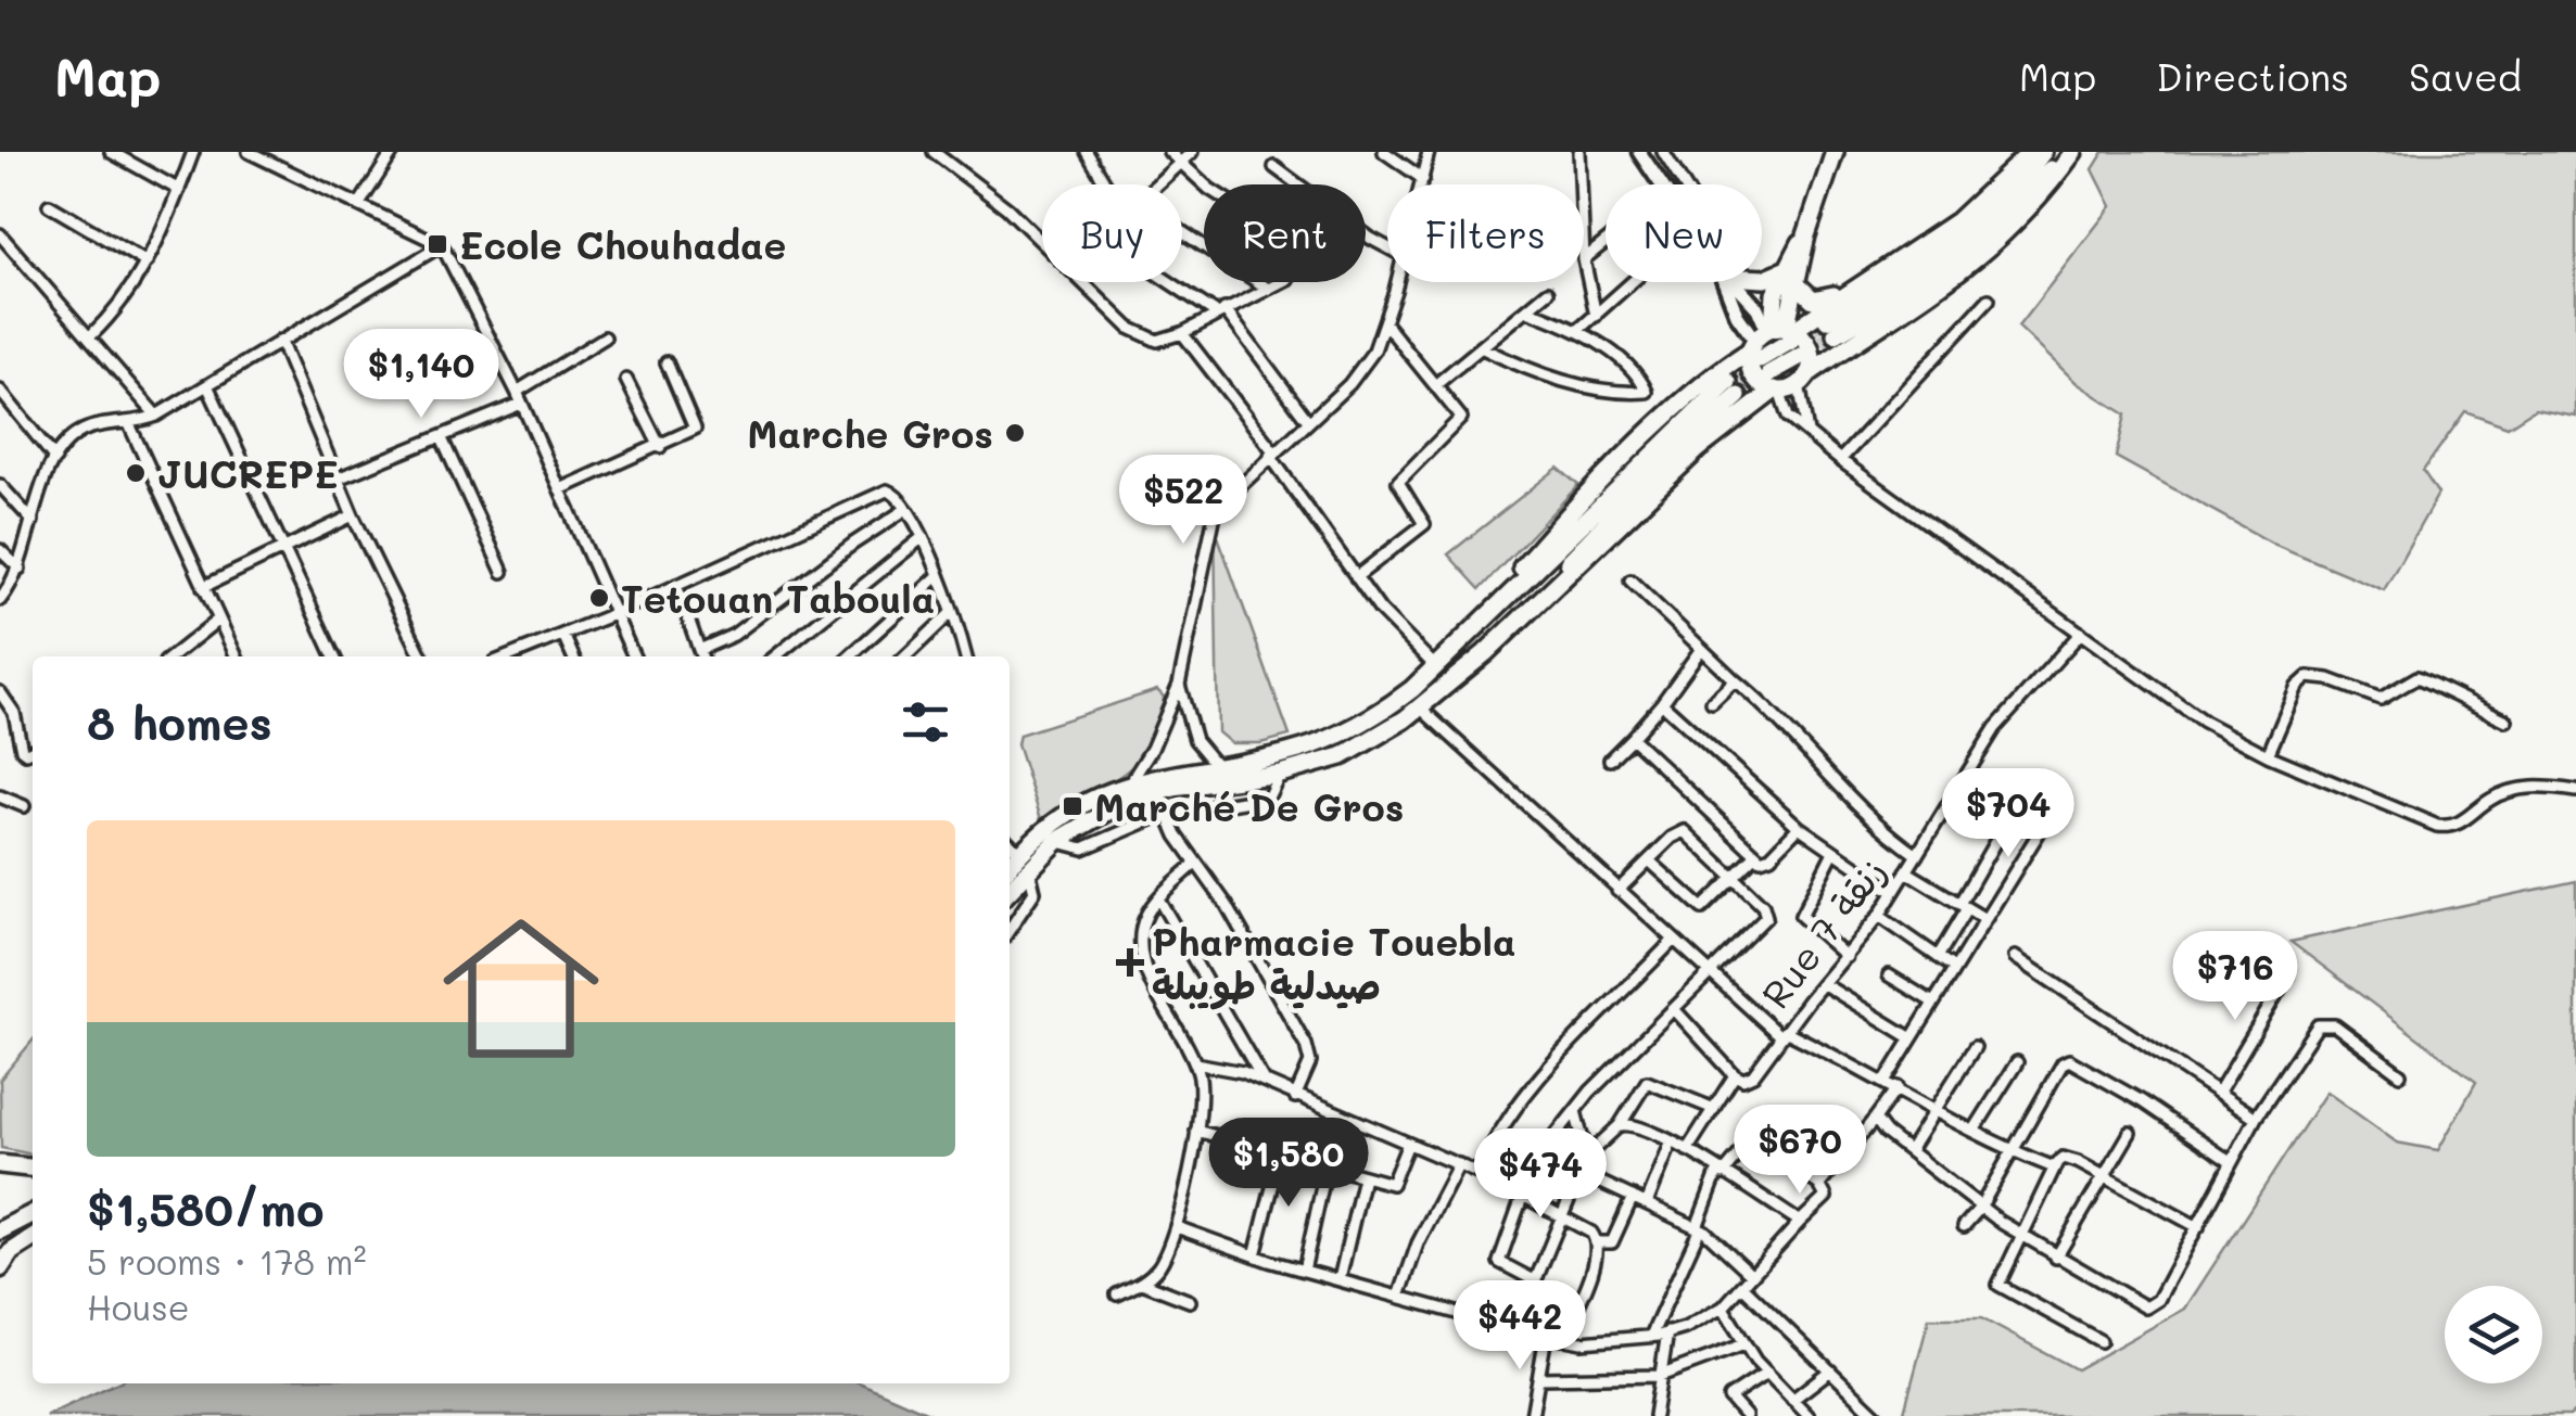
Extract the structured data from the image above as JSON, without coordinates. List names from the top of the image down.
{
  "streets": {
    "street": ["Rue 7 زنقة"]
  },
  "places": {
    "transit": ["Ecole Chouhadae", "Marché De Gros"],
    "other": ["Marche Gros", "JUCREPE", "Tetouan Taboula"],
    "health": ["Pharmacie Touebla صيدلية طويبلة"]
  },
  "page": {
    "header": "Map",
    "nav": ["Map", "Directions", "Saved"],
    "chip": [
      "Buy",
      "Rent",
      "Filters",
      "New"
    ],
    "price": [
      "$1,140",
      "$522",
      "$704",
      "$716",
      "$670",
      "$1,580",
      "$474",
      "$442"
    ],
    "heading": "8 homes",
    "list": [
      {
        "name": "$1,580/mo",
        "note": "5 rooms · 178 m² · House"
      }
    ]
  }
}
